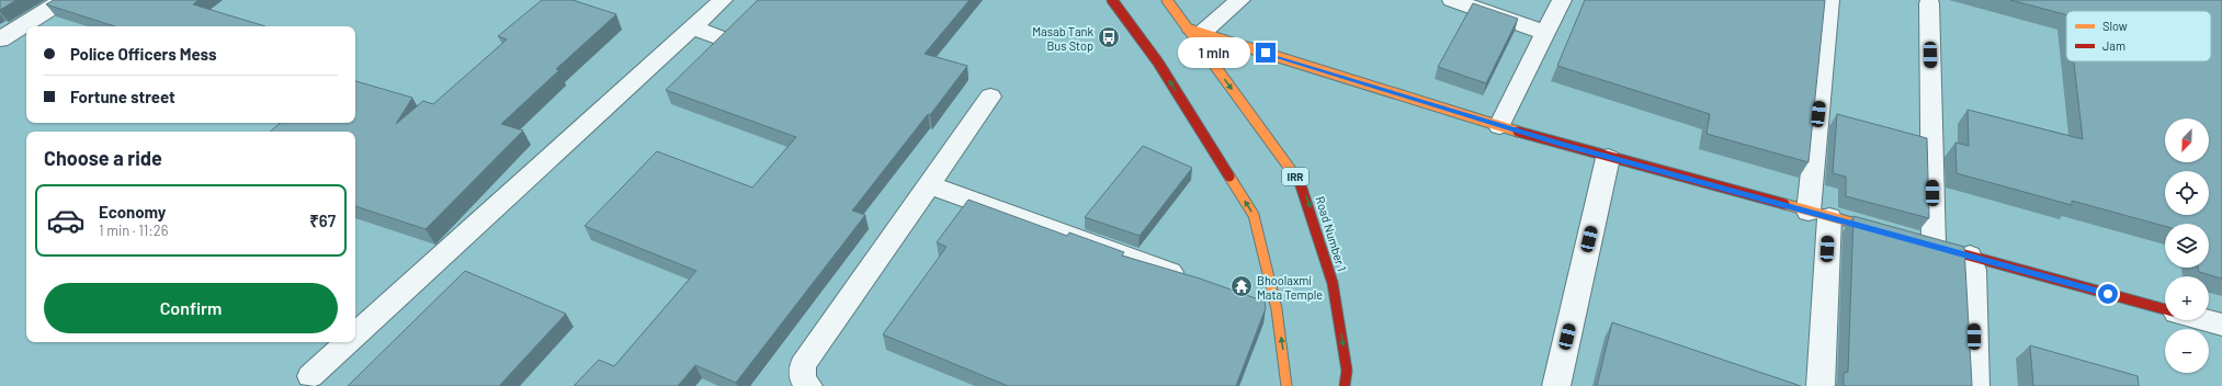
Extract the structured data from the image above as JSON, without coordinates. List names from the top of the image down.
{
  "streets": {
    "main road": ["IRR", "Road Number 1"]
  },
  "places": {
    "bus stop": ["Masab Tank Bus Stop"],
    "temple": ["Bhoolaxmi Mata Temple"]
  },
  "legend": ["Slow", "Jam"],
  "north": "bottom left",
  "page": {
    "banner": ["Police Officers Mess", "Fortune street"],
    "bubble": "1 min",
    "map_buttons": ["+", "−"],
    "heading": "Choose a ride",
    "list": [
      {
        "name": "Economy",
        "note": "1 min · 11:26",
        "value": "₹67"
      }
    ],
    "buttons": "Confirm"
  }
}
